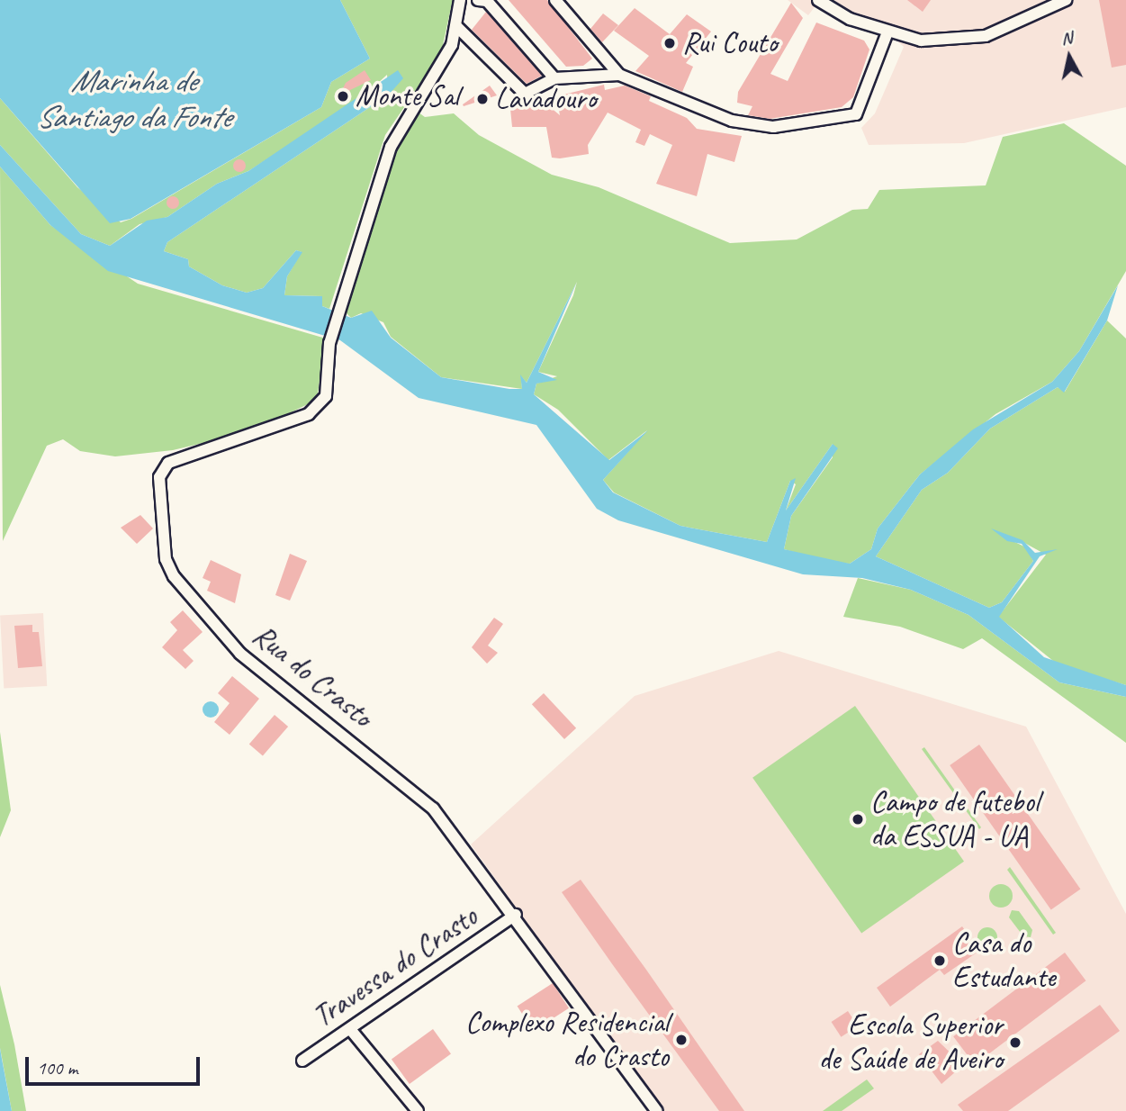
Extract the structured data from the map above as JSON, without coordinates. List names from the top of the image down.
{
  "streets": {
    "street": ["Rua do Crasto", "Travessa do Crasto"]
  },
  "crossings": [
    ["Rua do Crasto", "Travessa do Crasto"]
  ],
  "water": ["Marinha de Santiago da Fonte"],
  "places": [
    "Rui Couto",
    "Monte Sal",
    "Lavadouro",
    "Campo de futebol da ESSUA - UA",
    "Casa do Estudante",
    "Complexo Residencial do Crasto",
    "Escola Superior de Saúde de Aveiro"
  ],
  "scale_bar": "100 m",
  "north": "top"
}
